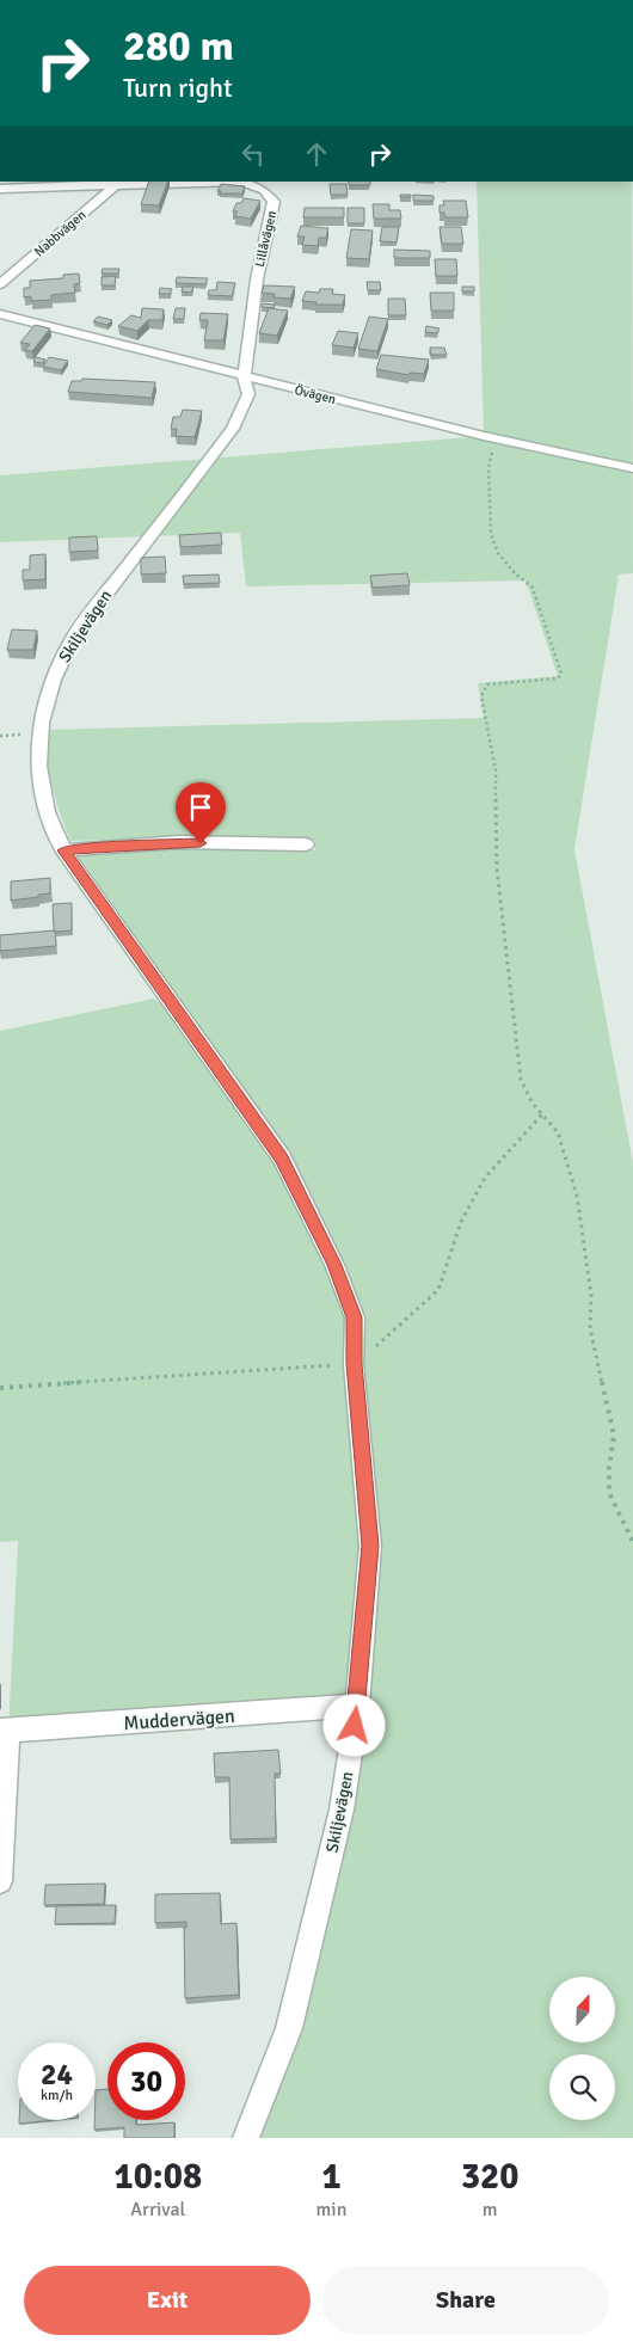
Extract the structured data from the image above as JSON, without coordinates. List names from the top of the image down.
{
  "streets": {
    "street": [
      "Nabbvägen",
      "Lillåvägen",
      "Övägen",
      "Skiljevägen",
      "Muddervägen"
    ]
  },
  "crossings": [
    ["Nabbvägen", "Lillåvägen"],
    ["Lillåvägen", "Övägen"],
    ["Lillåvägen", "Skiljevägen"],
    ["Övägen", "Skiljevägen"],
    ["Skiljevägen", "Muddervägen"]
  ],
  "north": "top",
  "page": {
    "turn": ["280 m", "Turn right"],
    "speed": "24 km/h",
    "limit": "30",
    "eta": [
      "10:08",
      "Arrival",
      "1",
      "min",
      "320",
      "m"
    ],
    "buttons": ["Exit", "Share"]
  }
}
